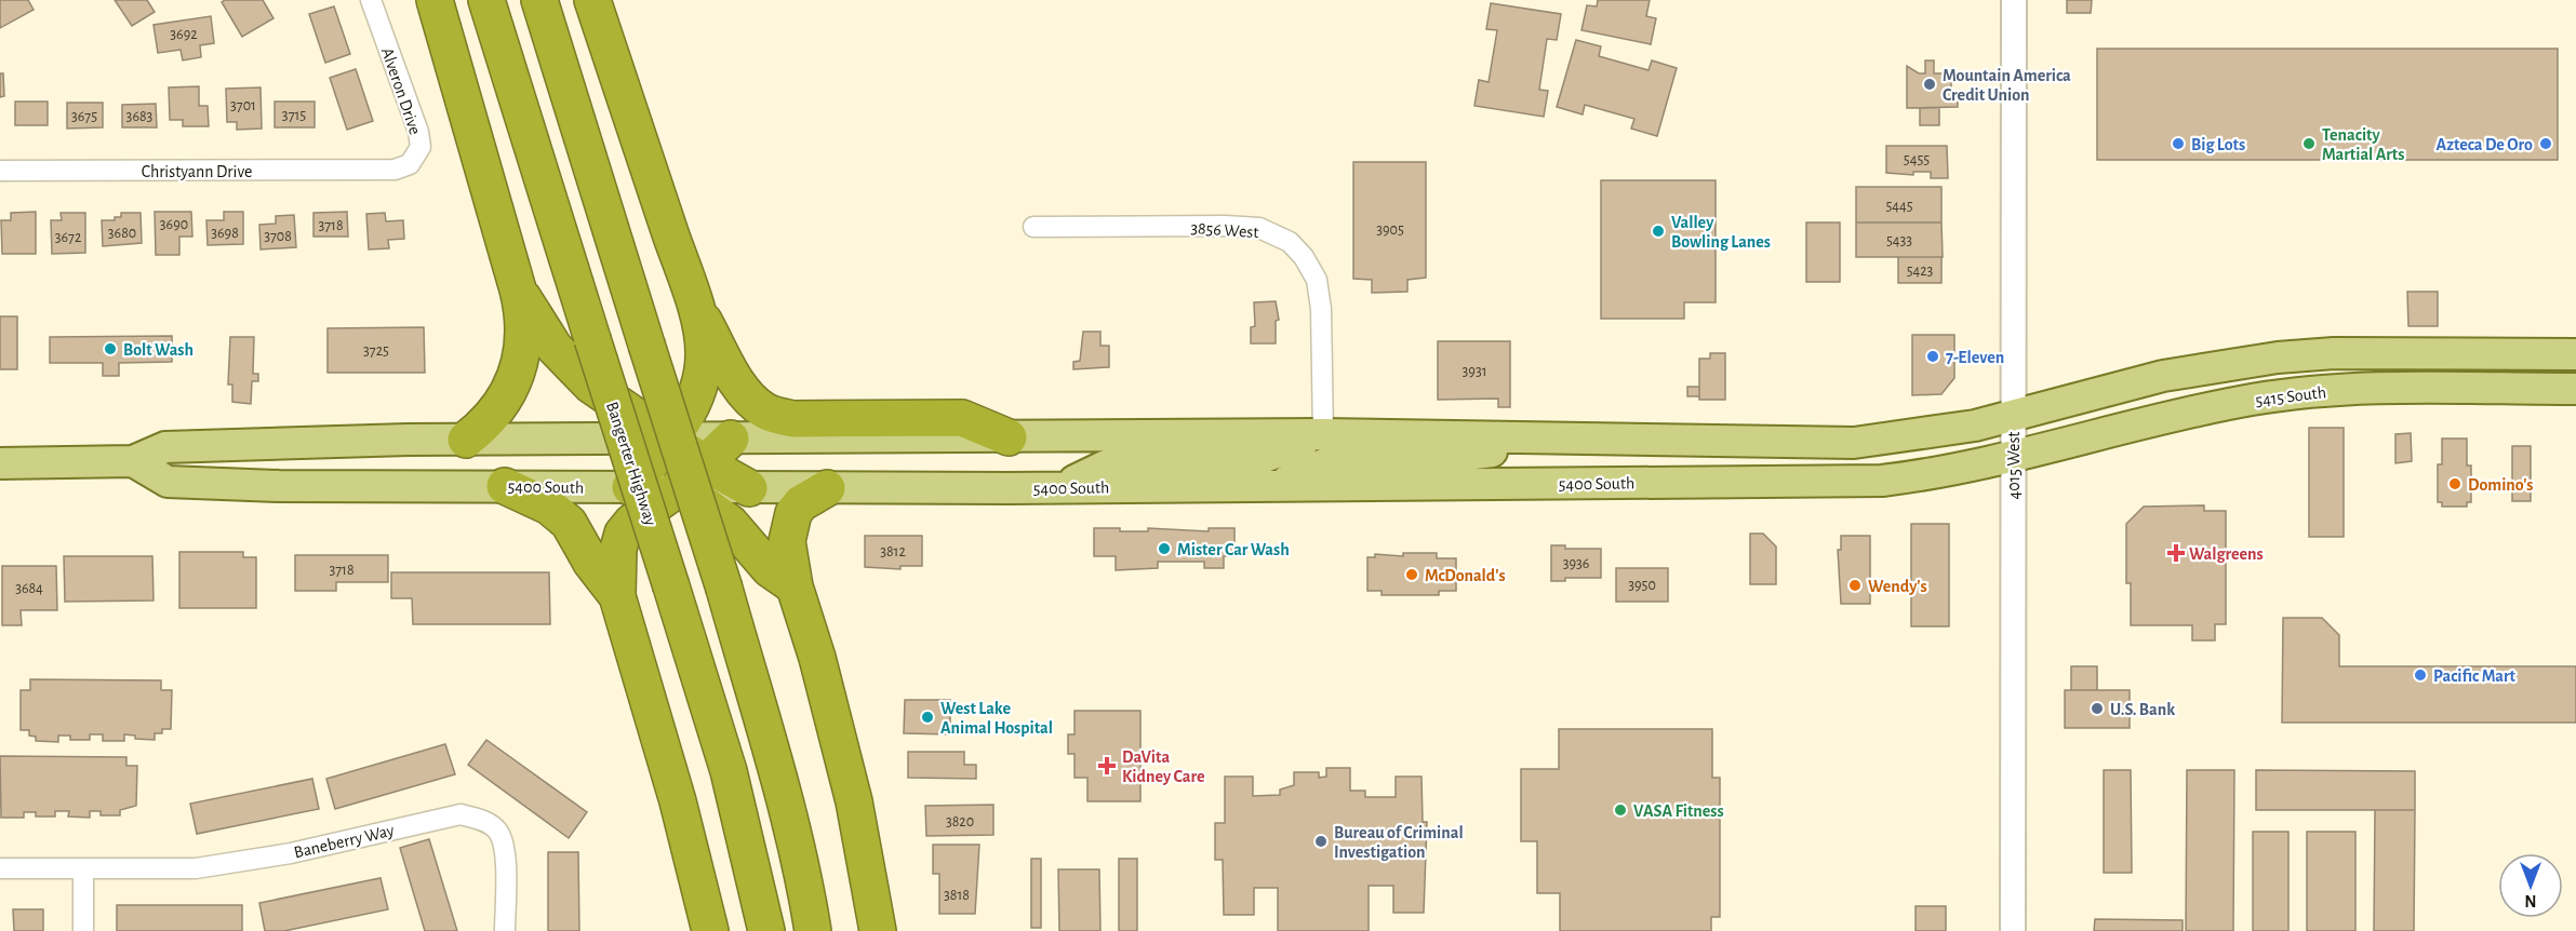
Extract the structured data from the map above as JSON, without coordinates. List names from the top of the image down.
{
  "streets": {
    "highway": ["Bangerter Highway"],
    "main road": ["5415 South", "5400 South"],
    "street": [
      "Alveron Drive",
      "Christyann Drive",
      "3856 West",
      "4015 West",
      "Baneberry Way"
    ]
  },
  "crossings": [
    ["Alveron Drive", "Christyann Drive"],
    ["3856 West", "5400 South"],
    ["5415 South", "4015 West"],
    ["5415 South", "5400 South"],
    ["4015 West", "5400 South"]
  ],
  "places": {
    "other": [
      "Mountain America Credit Union",
      "Big Lots",
      "Tenacity Martial Arts",
      "Azteca De Oro",
      "Valley Bowling Lanes",
      "Bolt Wash",
      "7-Eleven",
      "Domino's",
      "Mister Car Wash",
      "McDonald's",
      "Wendy's",
      "Pacific Mart",
      "U.S. Bank",
      "West Lake Animal Hospital",
      "VASA Fitness",
      "Bureau of Criminal Investigation"
    ],
    "health": ["Walgreens", "DaVita Kidney Care"]
  },
  "house_numbers": [
    "3692",
    "3701",
    "3715",
    "3675",
    "3683",
    "5455",
    "5445",
    "3690",
    "3718",
    "3905",
    "3680",
    "3698",
    "3708",
    "3672",
    "5433",
    "5423",
    "3725",
    "3931",
    "3812",
    "3936",
    "3718",
    "3950",
    "3684",
    "3820",
    "3818"
  ],
  "north": "bottom"
}
